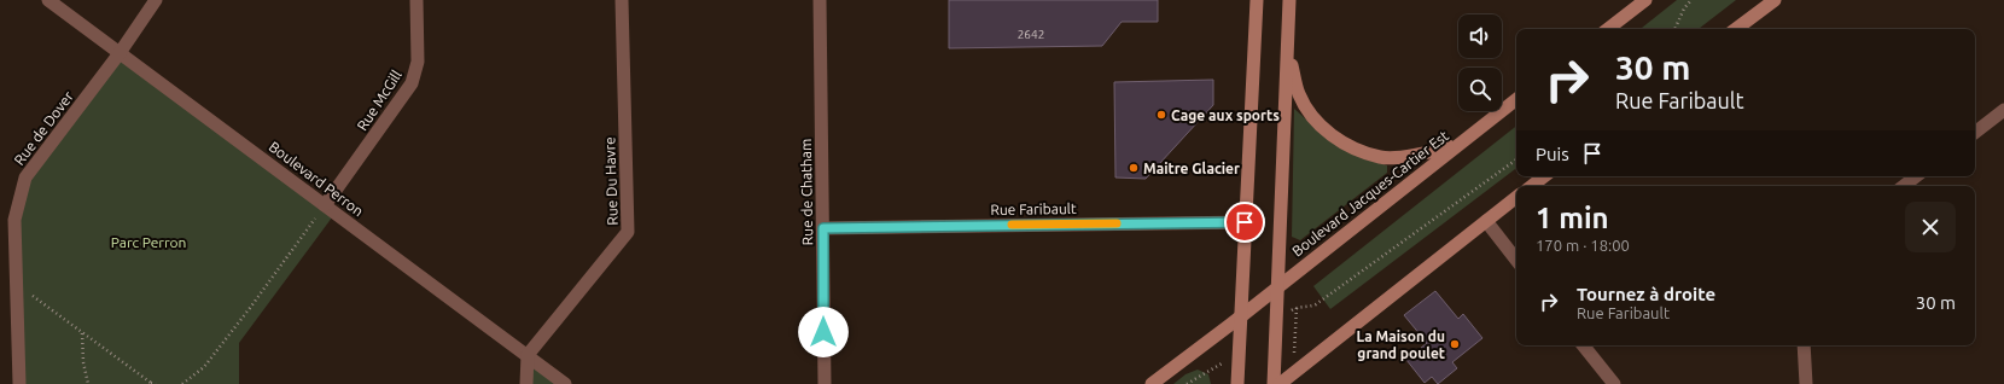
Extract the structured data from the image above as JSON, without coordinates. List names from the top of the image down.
{
  "streets": {
    "main road": ["Boulevard Jacques-Cartier Est"],
    "street": [
      "Rue McGill",
      "Rue de Dover",
      "Boulevard Perron",
      "Rue Du Havre",
      "Rue de Chatham",
      "Rue Faribault"
    ]
  },
  "crossings": [
    ["Rue McGill", "Boulevard Perron"],
    ["Rue de Dover", "Boulevard Perron"],
    ["Boulevard Perron", "Rue Du Havre"],
    ["Rue de Chatham", "Rue Faribault"]
  ],
  "parks": ["Parc Perron"],
  "places": ["Cage aux sports", "Maitre Glacier", "La Maison du grand poulet"],
  "house_numbers": ["2642"],
  "page": {
    "turn": ["30 m", "Rue Faribault"],
    "then": "Puis",
    "heading": ["1 min", "170 m · 18:00"],
    "list": [
      {
        "name": "Tournez à droite",
        "note": "Rue Faribault",
        "value": "30 m"
      }
    ]
  }
}
